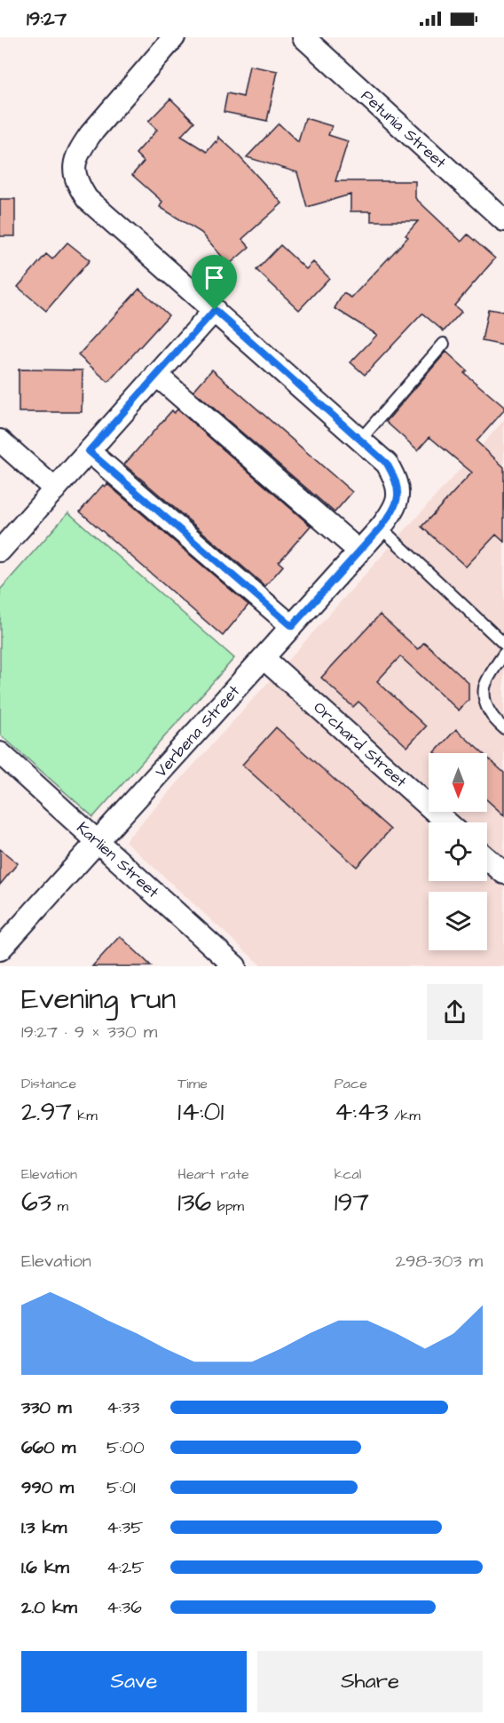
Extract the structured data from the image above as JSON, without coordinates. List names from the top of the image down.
{
  "streets": {
    "street": [
      "Petunia Street",
      "Verbena Street",
      "Orchard Street",
      "Karlien Street"
    ]
  },
  "crossings": [
    ["Verbena Street", "Orchard Street"],
    ["Verbena Street", "Karlien Street"]
  ],
  "north": "bottom",
  "page": {
    "status": "19:27",
    "heading": ["Evening run", "19:27 · 9 × 330 m"],
    "stats": [
      ["Distance", "2.97 km"],
      ["Time", "14:01"],
      ["Pace", "4:43 /km"],
      ["Elevation", "63 m"],
      ["Heart rate", "136 bpm"],
      ["kcal", "197"]
    ],
    "chart": ["Elevation", "298–303 m"],
    "list": [
      {
        "name": "330 m",
        "note": "4:33"
      },
      {
        "name": "660 m",
        "note": "5:00"
      },
      {
        "name": "990 m",
        "note": "5:01"
      },
      {
        "name": "1.3 km",
        "note": "4:35"
      },
      {
        "name": "1.6 km",
        "note": "4:25"
      },
      {
        "name": "2.0 km",
        "note": "4:36"
      }
    ],
    "buttons": ["Save", "Share"]
  }
}
